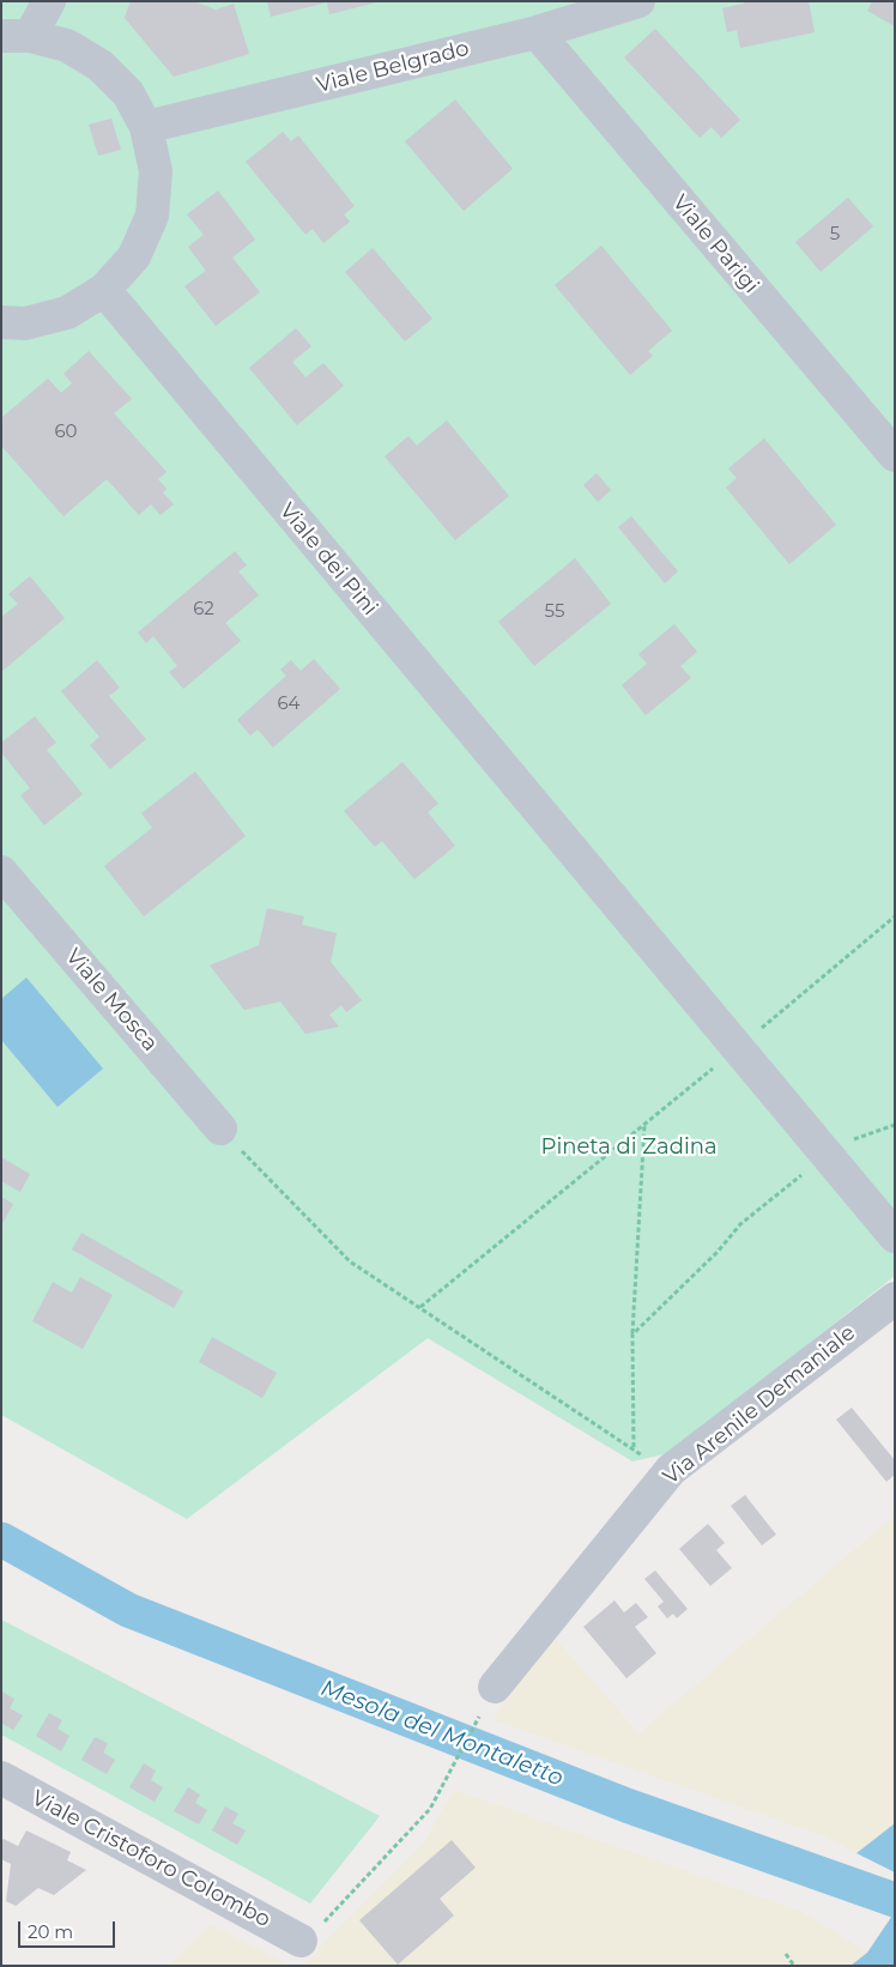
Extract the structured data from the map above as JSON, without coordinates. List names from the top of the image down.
{
  "streets": {
    "street": [
      "Viale Belgrado",
      "Viale Parigi",
      "Viale dei Pini",
      "Viale Mosca",
      "Via Arenile Demaniale",
      "Viale Cristoforo Colombo"
    ]
  },
  "crossings": [
    ["Viale Belgrado", "Viale Parigi"]
  ],
  "water": ["Mesola del Montaletto"],
  "parks": ["Pineta di Zadina"],
  "house_numbers": [
    "5",
    "60",
    "62",
    "55",
    "64"
  ],
  "scale_bar": "20 m"
}
